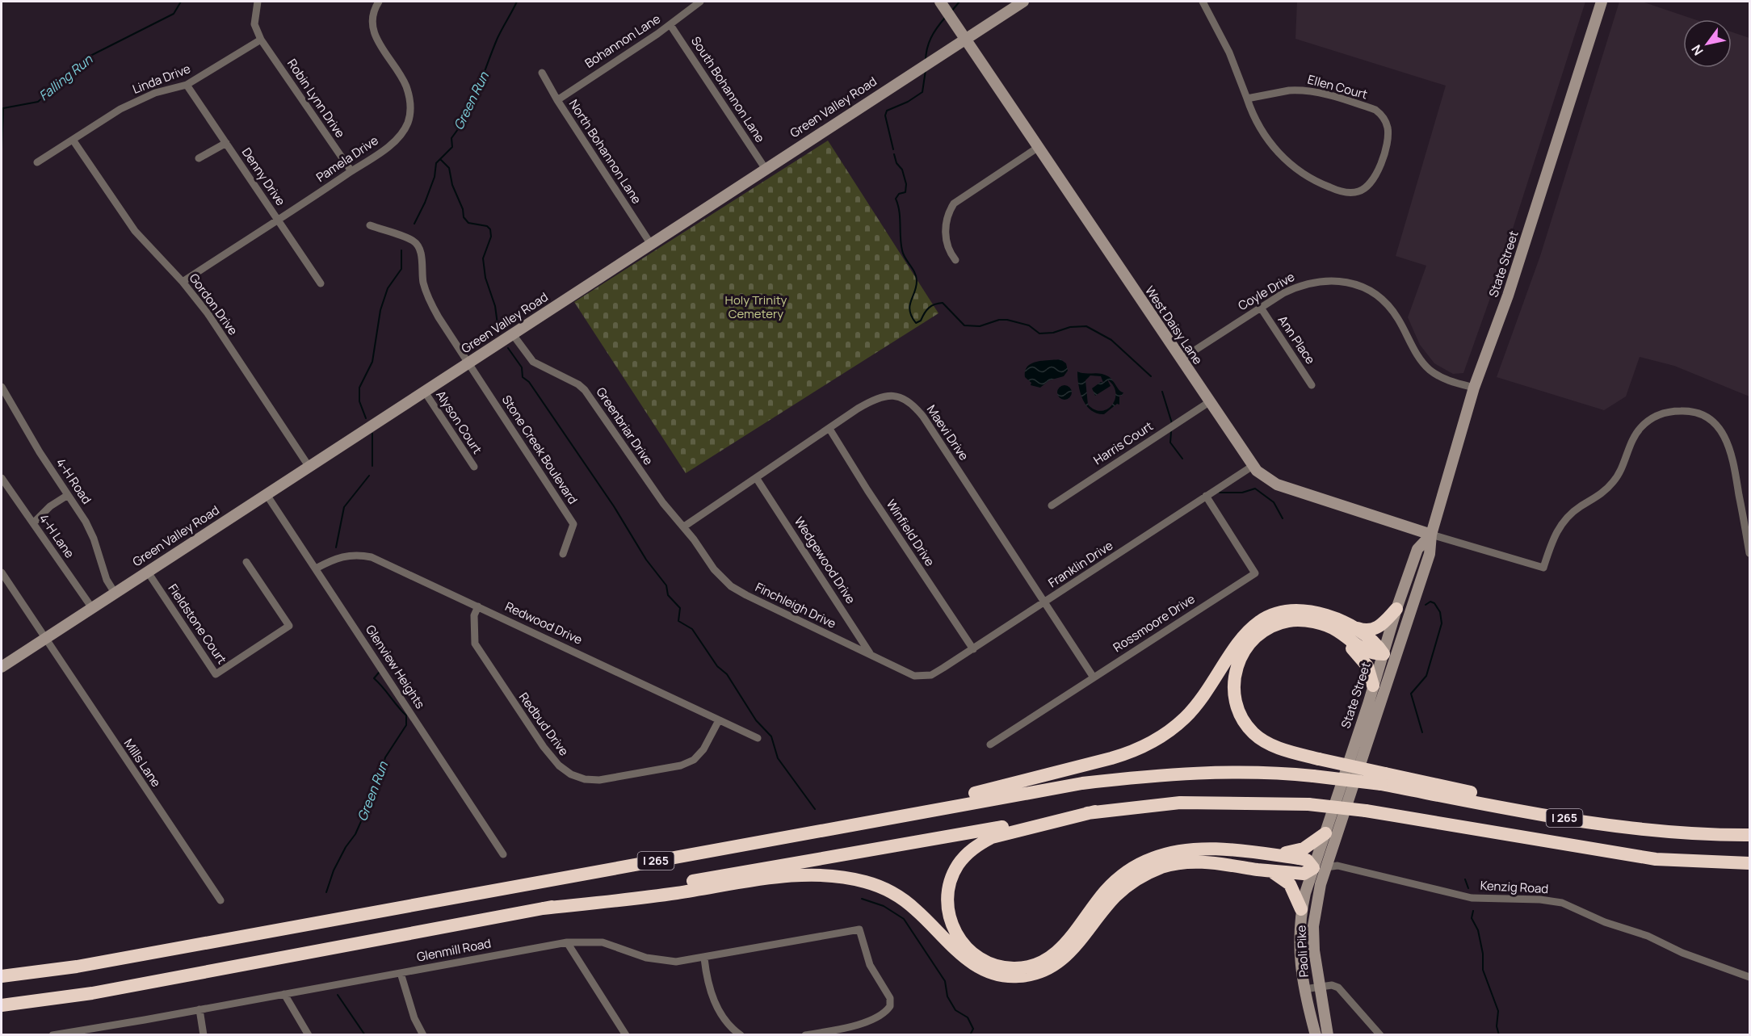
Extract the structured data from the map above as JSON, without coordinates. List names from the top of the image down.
{
  "streets": {
    "highway": ["I 265"],
    "street": [
      "Bohannon Lane",
      "Linda Drive",
      "Ellen Court",
      "South Bohannon Lane",
      "Robin Lynn Drive",
      "Green Valley Road",
      "North Bohannon Lane",
      "Pamela Drive",
      "Denny Drive",
      "State Street",
      "Coyle Drive",
      "Gordon Drive",
      "West Daisy Lane",
      "Ann Place",
      "Alyson Court",
      "Greenbriar Drive",
      "Maevi Drive",
      "Harris Court",
      "Stone Creek Boulevard",
      "4-H Road",
      "Winfield Drive",
      "4-H Lane",
      "Wedgewood Drive",
      "Franklin Drive",
      "Finchleigh Drive",
      "Redwood Drive",
      "Rossmoore Drive",
      "Fieldstone Court",
      "Glenview Heights",
      "Redbud Drive",
      "Mills Lane",
      "Kenzig Road",
      "Glenmill Road",
      "Paoli Pike"
    ]
  },
  "crossings": [
    ["Bohannon Lane", "South Bohannon Lane"],
    ["Bohannon Lane", "North Bohannon Lane"],
    ["Linda Drive", "Robin Lynn Drive"],
    ["Linda Drive", "Denny Drive"],
    ["Linda Drive", "Gordon Drive"],
    ["South Bohannon Lane", "Green Valley Road"],
    ["Robin Lynn Drive", "Pamela Drive"],
    ["Green Valley Road", "North Bohannon Lane"],
    ["Green Valley Road", "Gordon Drive"],
    ["Green Valley Road", "West Daisy Lane"],
    ["Green Valley Road", "Alyson Court"],
    ["Green Valley Road", "Greenbriar Drive"],
    ["Green Valley Road", "Stone Creek Boulevard"],
    ["Green Valley Road", "4-H Road"],
    ["Green Valley Road", "4-H Lane"],
    ["Green Valley Road", "Fieldstone Court"],
    ["Green Valley Road", "Glenview Heights"],
    ["Green Valley Road", "Mills Lane"],
    ["Pamela Drive", "Denny Drive"],
    ["Pamela Drive", "Gordon Drive"],
    ["State Street", "Coyle Drive"],
    ["State Street", "West Daisy Lane"],
    ["State Street", "Kenzig Road"],
    ["State Street", "Paoli Pike"],
    ["Coyle Drive", "West Daisy Lane"],
    ["Coyle Drive", "Ann Place"],
    ["West Daisy Lane", "Harris Court"],
    ["West Daisy Lane", "Franklin Drive"],
    ["Greenbriar Drive", "Maevi Drive"],
    ["Greenbriar Drive", "Finchleigh Drive"],
    ["Maevi Drive", "Winfield Drive"],
    ["Maevi Drive", "Wedgewood Drive"],
    ["Maevi Drive", "Franklin Drive"],
    ["Maevi Drive", "Finchleigh Drive"],
    ["Maevi Drive", "Rossmoore Drive"],
    ["Winfield Drive", "Franklin Drive"],
    ["Wedgewood Drive", "Finchleigh Drive"],
    ["Franklin Drive", "Finchleigh Drive"],
    ["Franklin Drive", "Rossmoore Drive"],
    ["Redwood Drive", "Glenview Heights"],
    ["Redwood Drive", "Redbud Drive"],
    ["Kenzig Road", "Paoli Pike"]
  ],
  "water": ["Falling Run", "Green Run"],
  "parks": ["Holy Trinity Cemetery"],
  "north": "bottom left"
}
